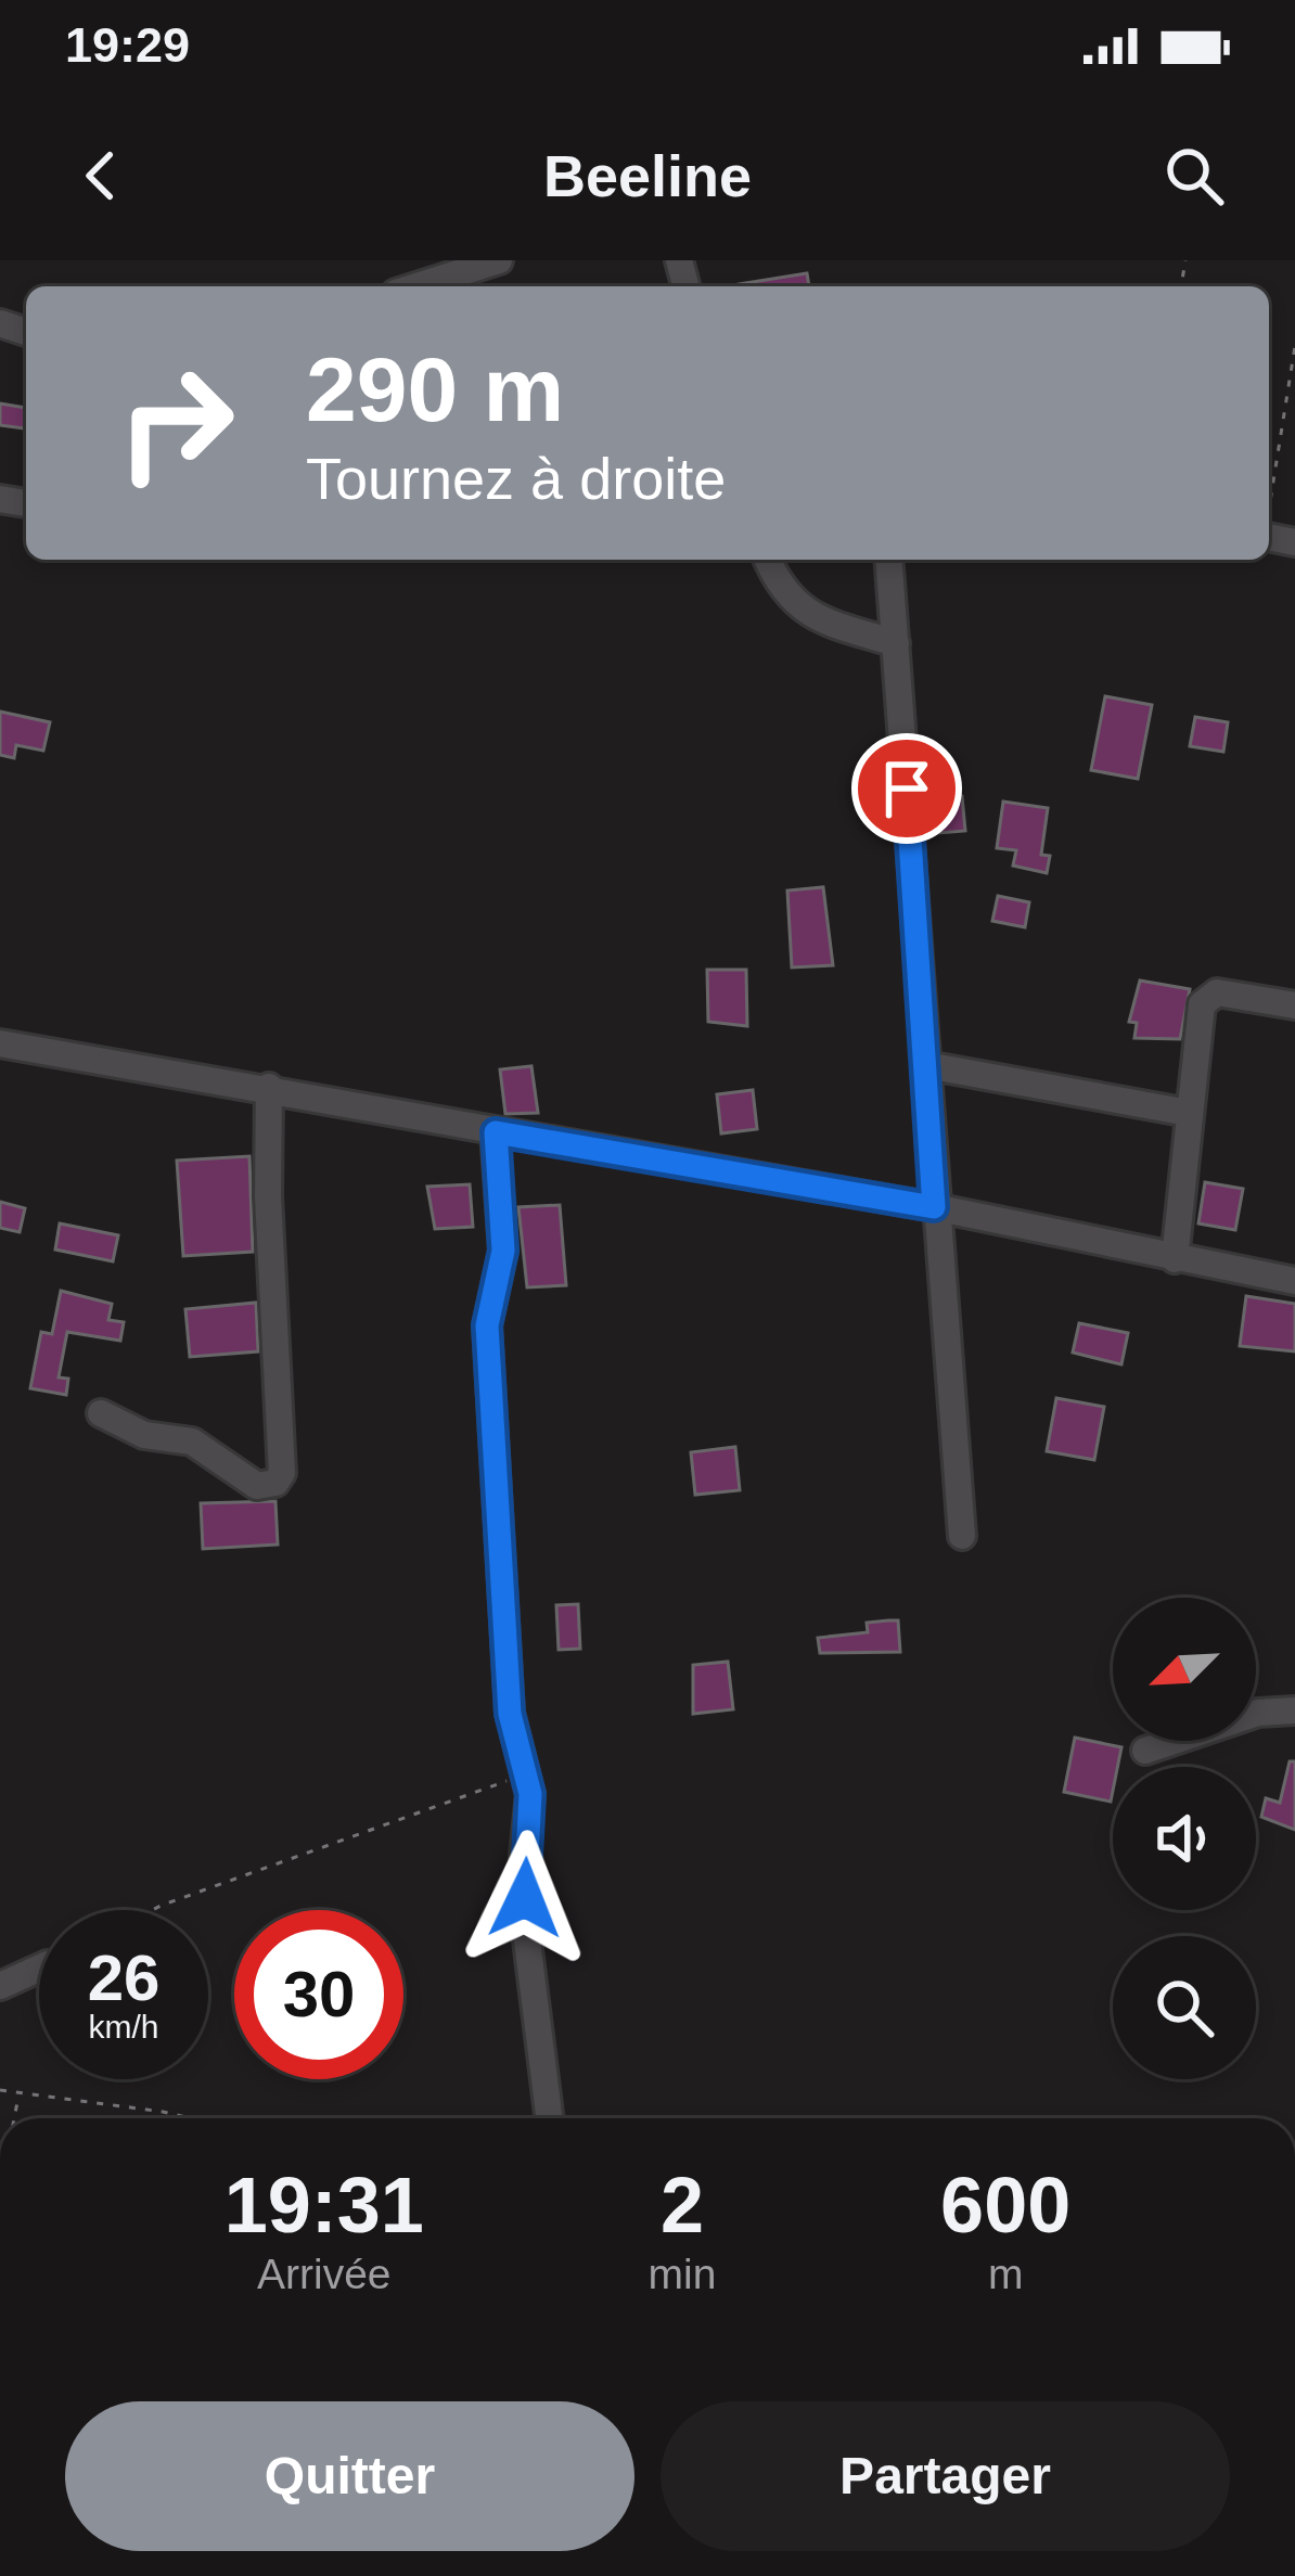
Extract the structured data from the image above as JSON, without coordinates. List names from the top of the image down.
{
  "north": "bottom left",
  "page": {
    "status": "19:29",
    "header": "Beeline",
    "turn": ["290 m", "Tournez à droite"],
    "speed": "26 km/h",
    "limit": "30",
    "eta": [
      "19:31",
      "Arrivée",
      "2",
      "min",
      "600",
      "m"
    ],
    "buttons": ["Quitter", "Partager"]
  }
}
